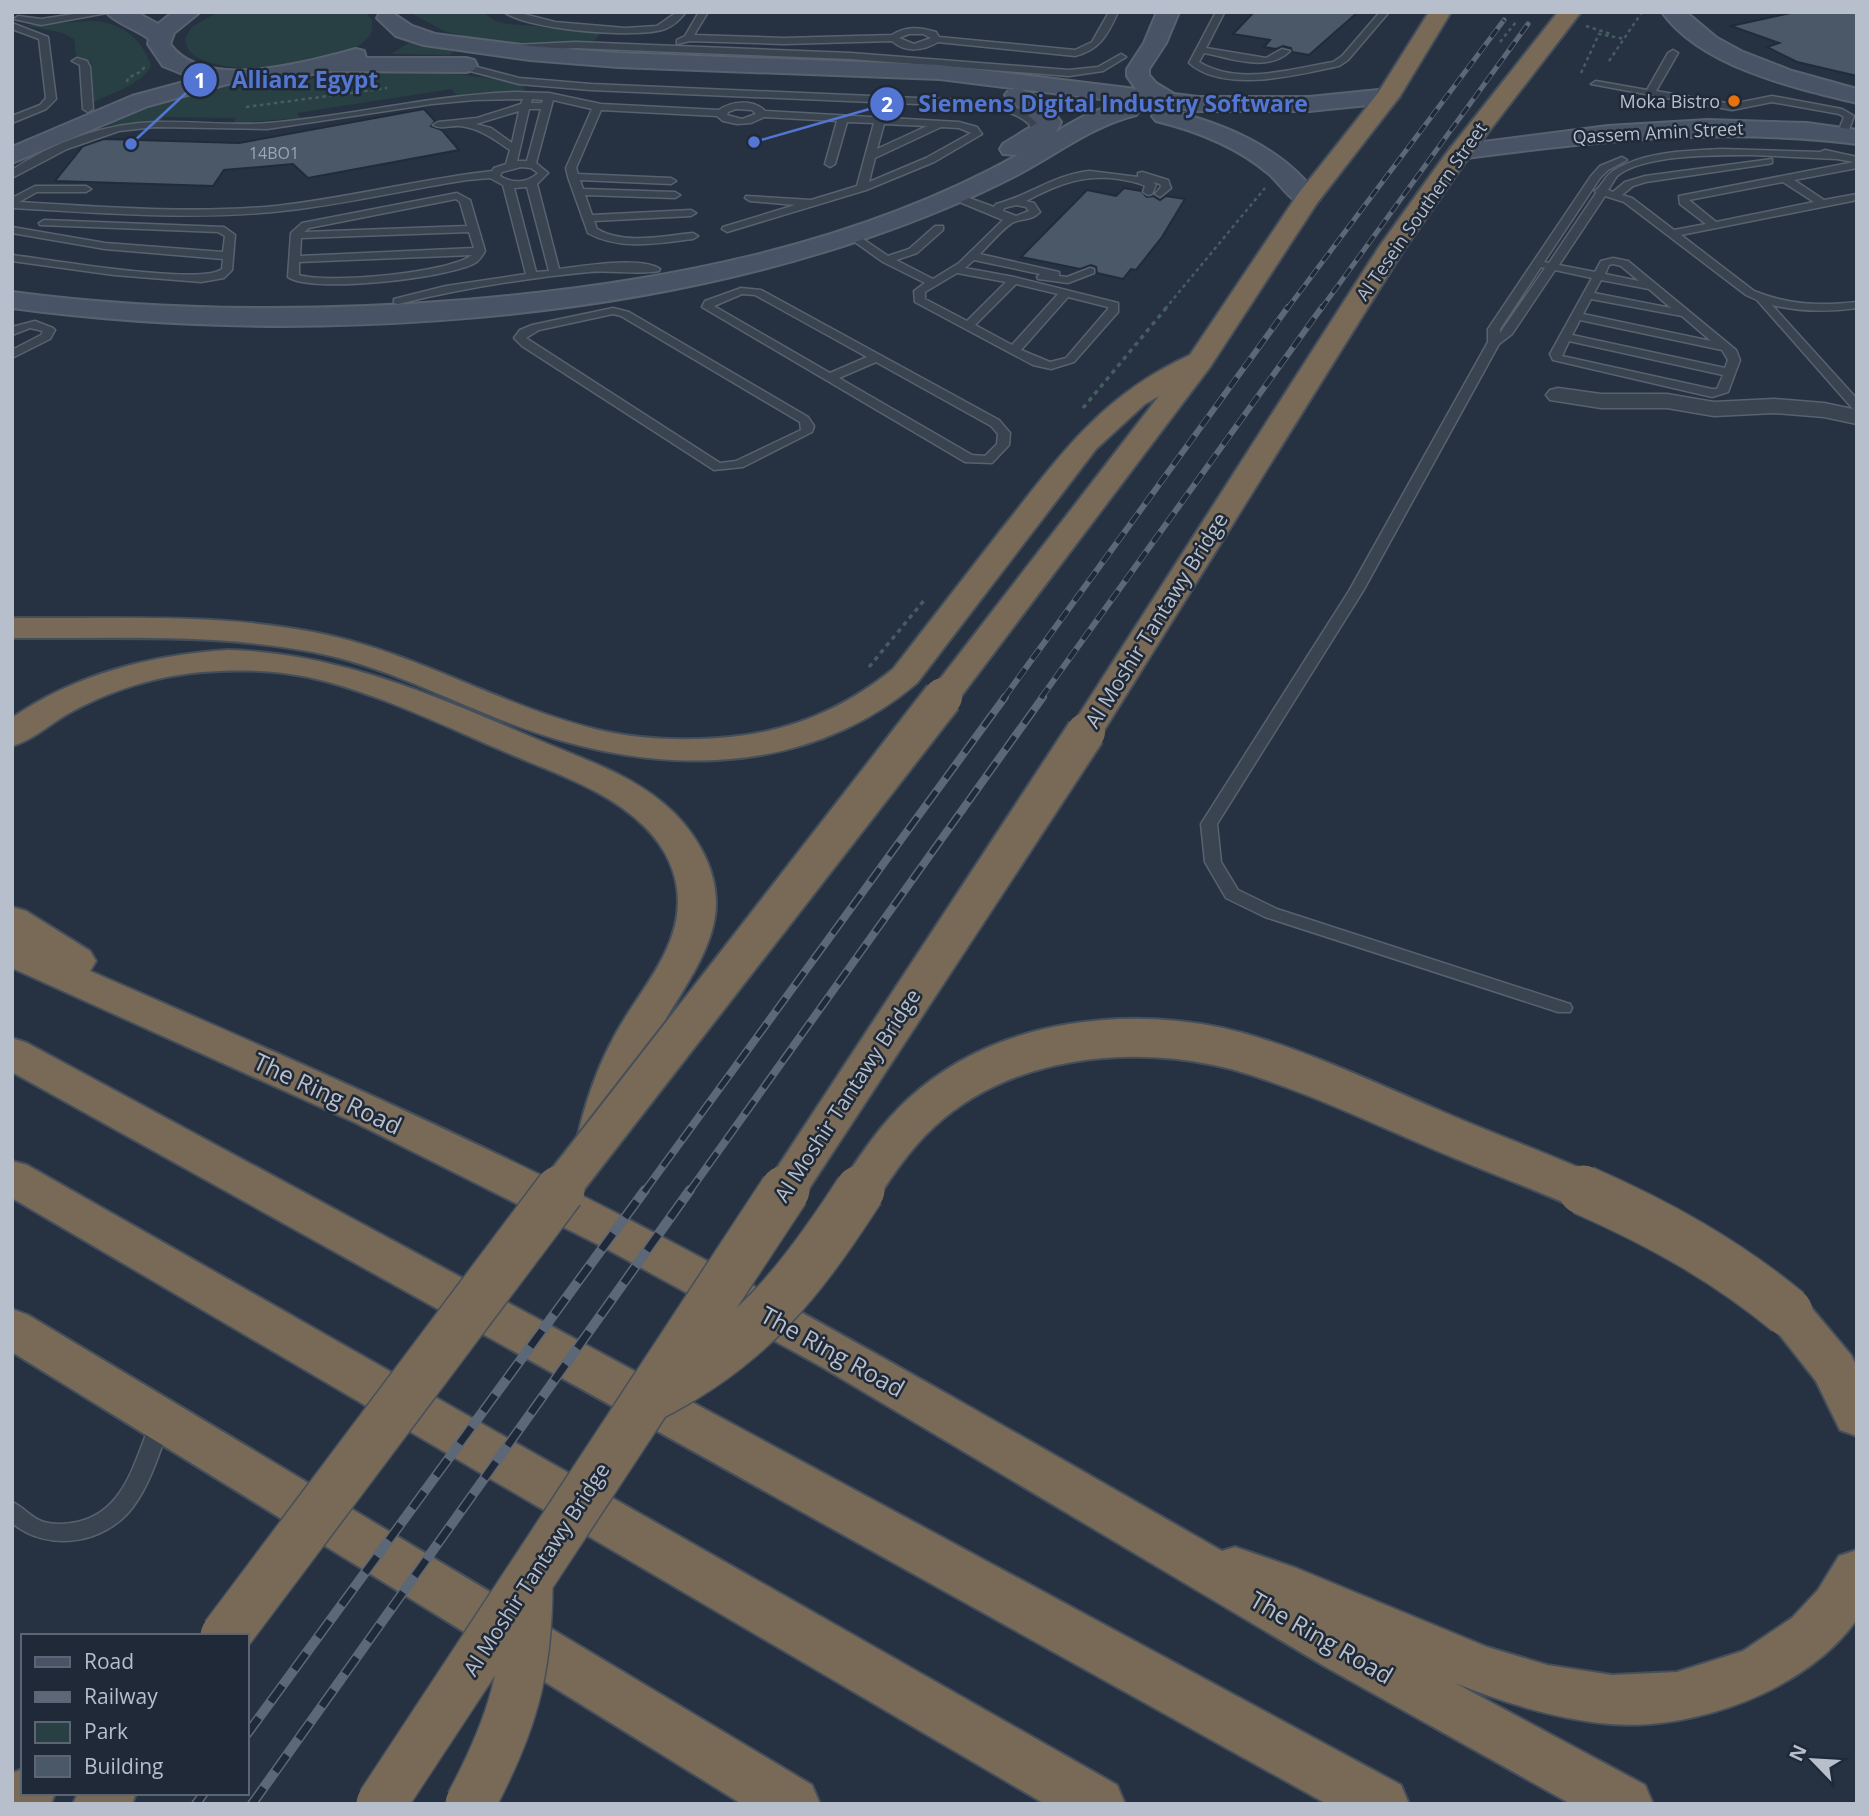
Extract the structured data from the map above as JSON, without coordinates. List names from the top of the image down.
{
  "streets": {
    "highway": ["Al Tesein Southern Street", "Al Moshir Tantawy Bridge", "The Ring Road"],
    "street": ["Qassem Amin Street"]
  },
  "crossings": [
    ["Qassem Amin Street", "Al Tesein Southern Street"],
    ["Al Tesein Southern Street", "Al Moshir Tantawy Bridge"]
  ],
  "places": ["Moka Bistro", "Siemens Digital Industry Software", "Allianz Egypt"],
  "house_numbers": ["14BO1"],
  "legend": [
    "Road",
    "Railway",
    "Park",
    "Building"
  ],
  "north": "top left"
}
